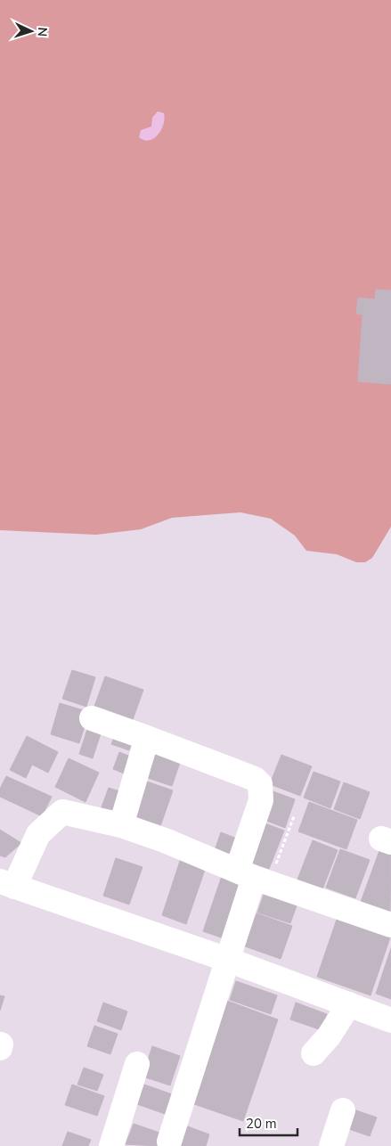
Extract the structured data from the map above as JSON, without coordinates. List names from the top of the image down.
{
  "scale_bar": "20 m",
  "north": "right"
}
